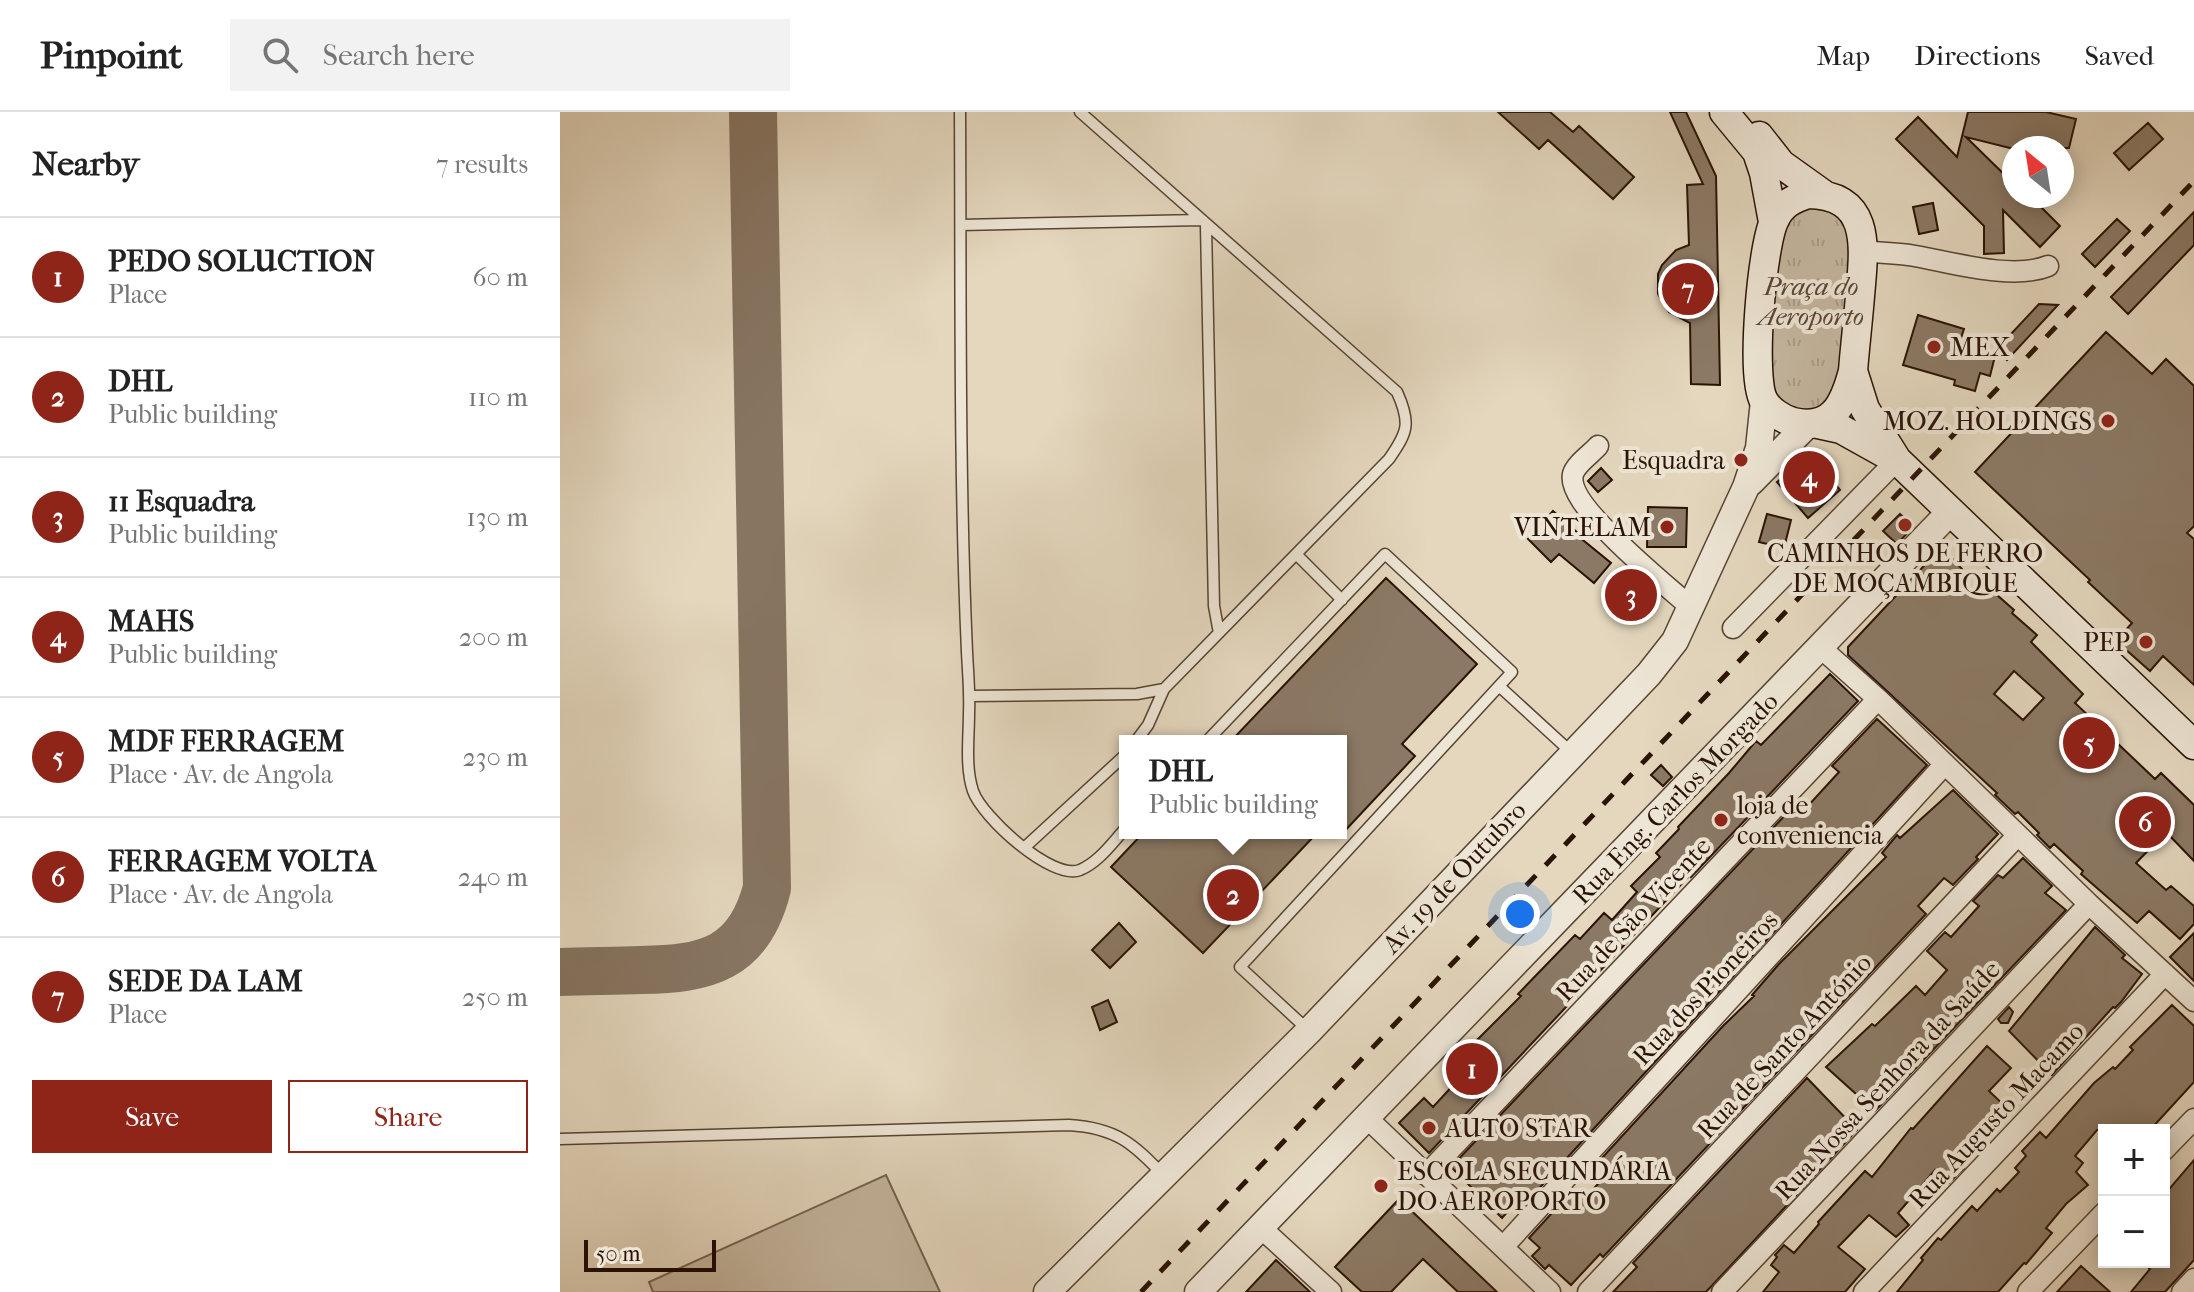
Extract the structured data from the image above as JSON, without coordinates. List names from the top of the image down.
{
  "streets": {
    "street": [
      "Rua Eng. Carlos Morgado",
      "Av. 19 de Outubro",
      "Rua de São Vicente",
      "Rua dos Pioneiros",
      "Rua de Santo António",
      "Rua Nossa Senhora da Saúde",
      "Rua Augusto Macamo"
    ]
  },
  "parks": ["Praça do Aeroporto"],
  "places": [
    "MEX",
    "MOZ. HOLDINGS",
    "Esquadra",
    "CAMINHOS DE FERRO DE MOÇAMBIQUE",
    "VINTELAM",
    "PEP",
    "loja de conveniencia",
    "AUTO STAR",
    "ESCOLA SECUNDÁRIA DO AEROPORTO"
  ],
  "scale_bar": "50 m",
  "north": "top left",
  "page": {
    "header": "Pinpoint",
    "search": "Search here",
    "nav": ["Map", "Directions", "Saved"],
    "heading": ["Nearby", "7 results"],
    "list": [
      {
        "mark": "1",
        "name": "PEDO SOLUCTION",
        "note": "Place",
        "value": "60 m"
      },
      {
        "mark": "2",
        "name": "DHL",
        "note": "Public building",
        "value": "110 m"
      },
      {
        "mark": "3",
        "name": "11 Esquadra",
        "note": "Public building",
        "value": "130 m"
      },
      {
        "mark": "4",
        "name": "MAHS",
        "note": "Public building",
        "value": "200 m"
      },
      {
        "mark": "5",
        "name": "MDF FERRAGEM",
        "note": "Place · Av. de Angola",
        "value": "230 m"
      },
      {
        "mark": "6",
        "name": "FERRAGEM VOLTA",
        "note": "Place · Av. de Angola",
        "value": "240 m"
      },
      {
        "mark": "7",
        "name": "SEDE DA LAM",
        "note": "Place",
        "value": "250 m"
      }
    ],
    "pins": [
      "7",
      "4",
      "3",
      "5",
      "6",
      "2",
      "1"
    ],
    "popup": ["DHL", "Public building"],
    "buttons": ["Save", "Share"],
    "map_buttons": ["+", "−"],
    "scale": "50 m"
  }
}
